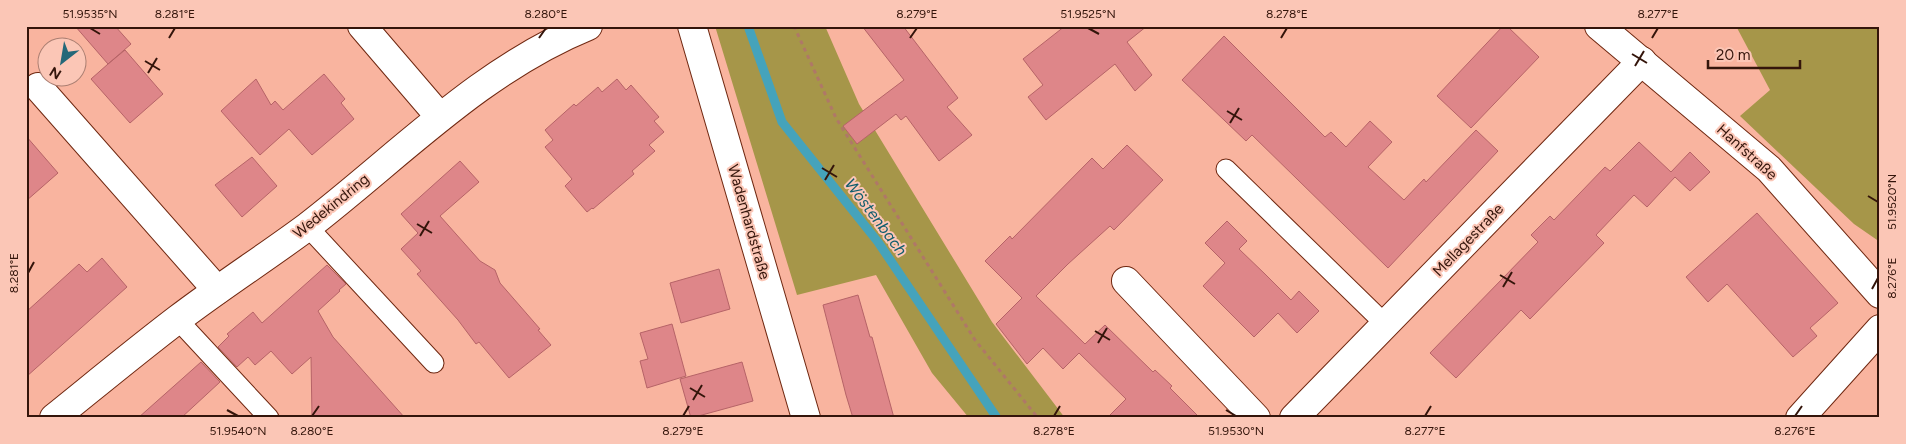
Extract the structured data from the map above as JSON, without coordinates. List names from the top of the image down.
{
  "streets": {
    "street": [
      "Hanfstraße",
      "Wedekindring",
      "Wadenhardstraße",
      "Mellagestraße"
    ]
  },
  "crossings": [
    ["Hanfstraße", "Mellagestraße"]
  ],
  "water": ["Wöstenbach"],
  "scale_bar": "20 m",
  "north": "bottom left",
  "coordinates": [
    "51.9535°N",
    "8.281°E",
    "8.280°E",
    "8.279°E",
    "51.9525°N",
    "8.278°E",
    "8.277°E",
    "51.9520°N",
    "8.276°E",
    "51.9540°N",
    "51.9530°N"
  ]
}
